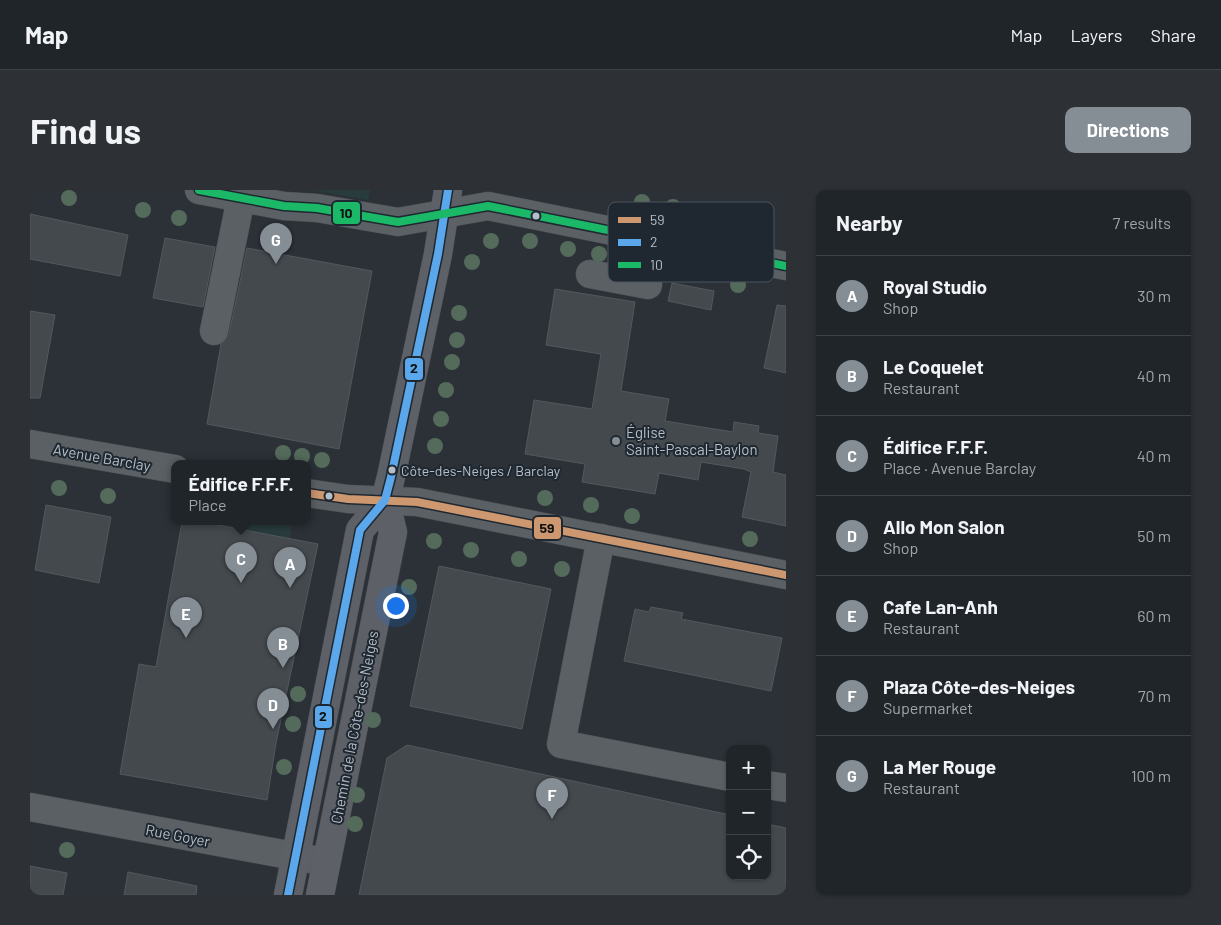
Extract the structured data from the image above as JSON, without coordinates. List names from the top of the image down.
{
  "streets": {
    "main road": ["Chemin de la Côte-des-Neiges"],
    "street": ["Avenue Barclay", "Rue Goyer"]
  },
  "crossings": [
    ["Chemin de la Côte-des-Neiges", "Rue Goyer"]
  ],
  "places": ["Église Saint-Pascal-Baylon", "Côte-des-Neiges / Barclay"],
  "lines": ["transit line 2", "transit line 10", "transit line 59"],
  "legend": ["59", "2", "10"],
  "page": {
    "header": "Map",
    "nav": ["Map", "Layers", "Share"],
    "buttons": "Directions",
    "title": "Find us",
    "heading": ["Nearby", "7 results"],
    "pins": [
      "G",
      "C",
      "A",
      "E",
      "B",
      "D",
      "F"
    ],
    "list": [
      {
        "mark": "A",
        "name": "Royal Studio",
        "note": "Shop",
        "value": "30 m"
      },
      {
        "mark": "B",
        "name": "Le Coquelet",
        "note": "Restaurant",
        "value": "40 m"
      },
      {
        "mark": "C",
        "name": "Édifice F.F.F.",
        "note": "Place · Avenue Barclay",
        "value": "40 m"
      },
      {
        "mark": "D",
        "name": "Allo Mon Salon",
        "note": "Shop",
        "value": "50 m"
      },
      {
        "mark": "E",
        "name": "Cafe Lan-Anh",
        "note": "Restaurant",
        "value": "60 m"
      },
      {
        "mark": "F",
        "name": "Plaza Côte-des-Neiges",
        "note": "Supermarket",
        "value": "70 m"
      },
      {
        "mark": "G",
        "name": "La Mer Rouge",
        "note": "Restaurant",
        "value": "100 m"
      }
    ],
    "popup": ["Édifice F.F.F.", "Place"],
    "map_buttons": ["+", "−"]
  }
}
